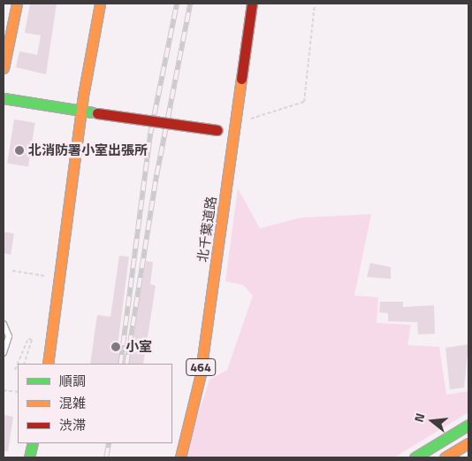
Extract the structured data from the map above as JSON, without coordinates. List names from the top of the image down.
{
  "streets": {
    "main road": ["北千葉道路", "464"]
  },
  "places": ["北消防署小室出張所", "小室"],
  "legend": ["順調", "混雑", "渋滞"],
  "north": "left"
}
